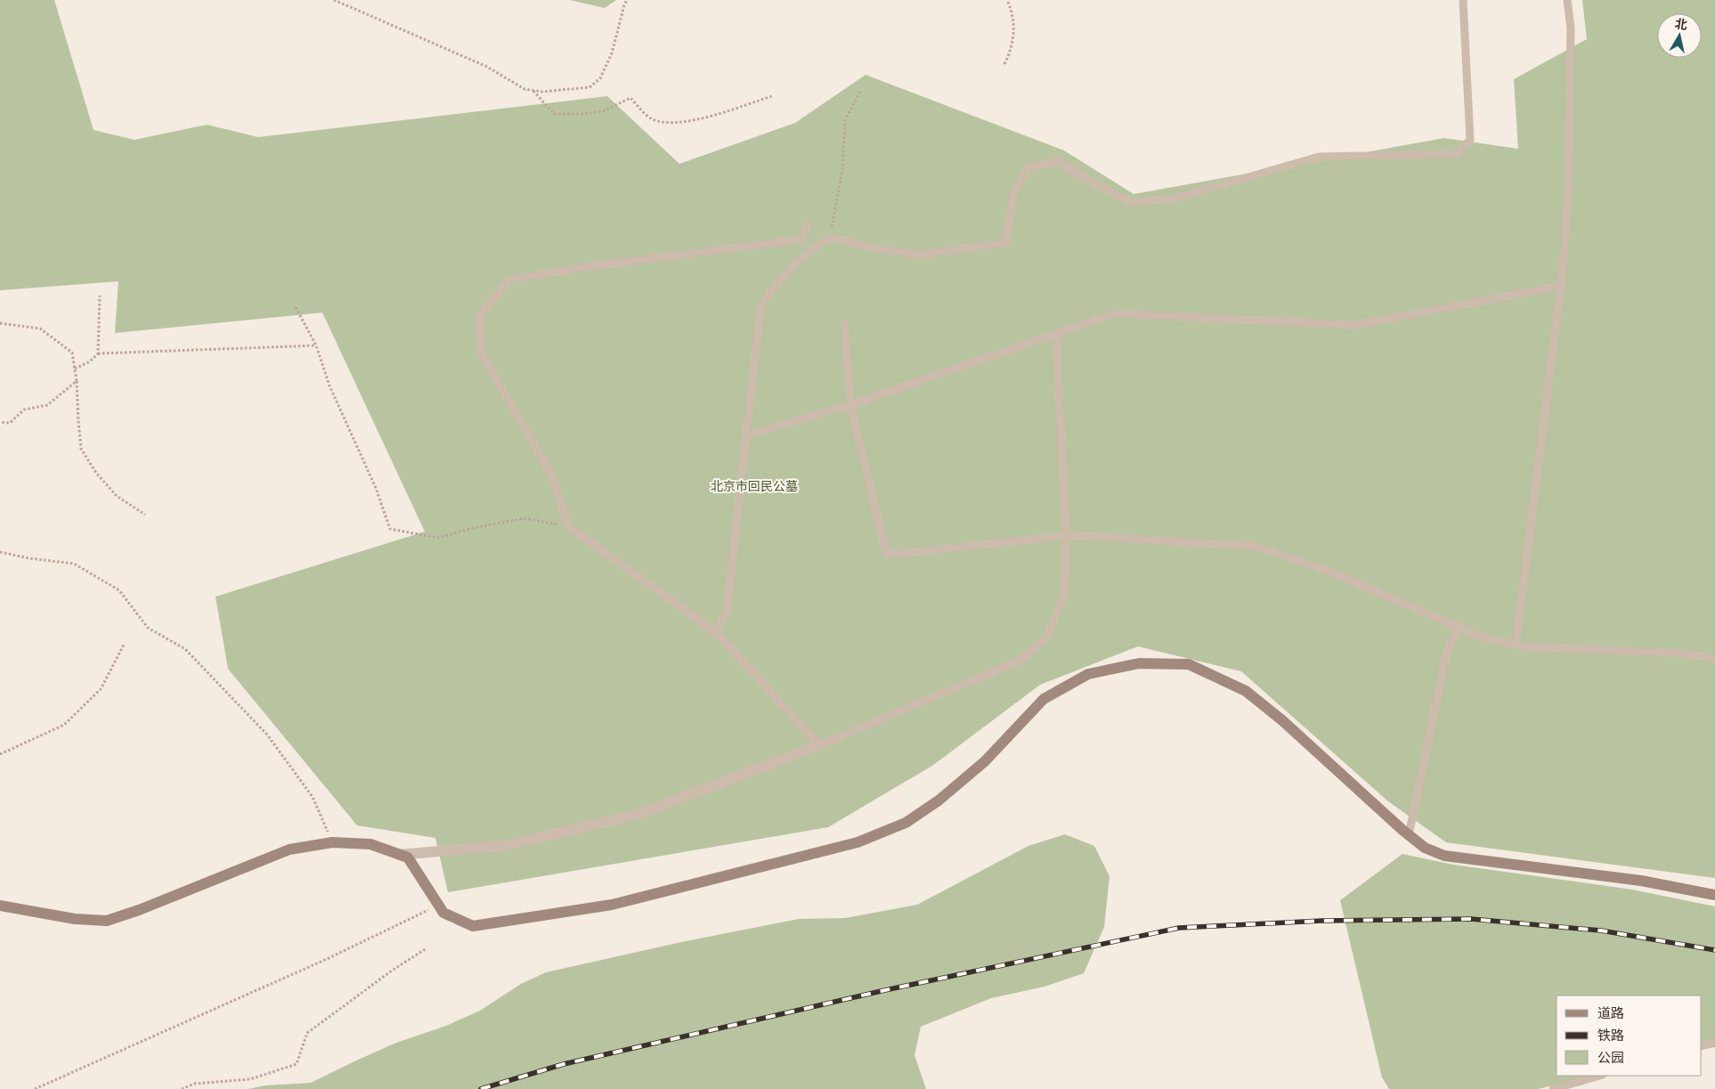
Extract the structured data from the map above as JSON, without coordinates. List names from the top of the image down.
{
  "parks": ["北京市回民公墓"],
  "legend": ["道路", "铁路", "公园"],
  "north": "top"
}
